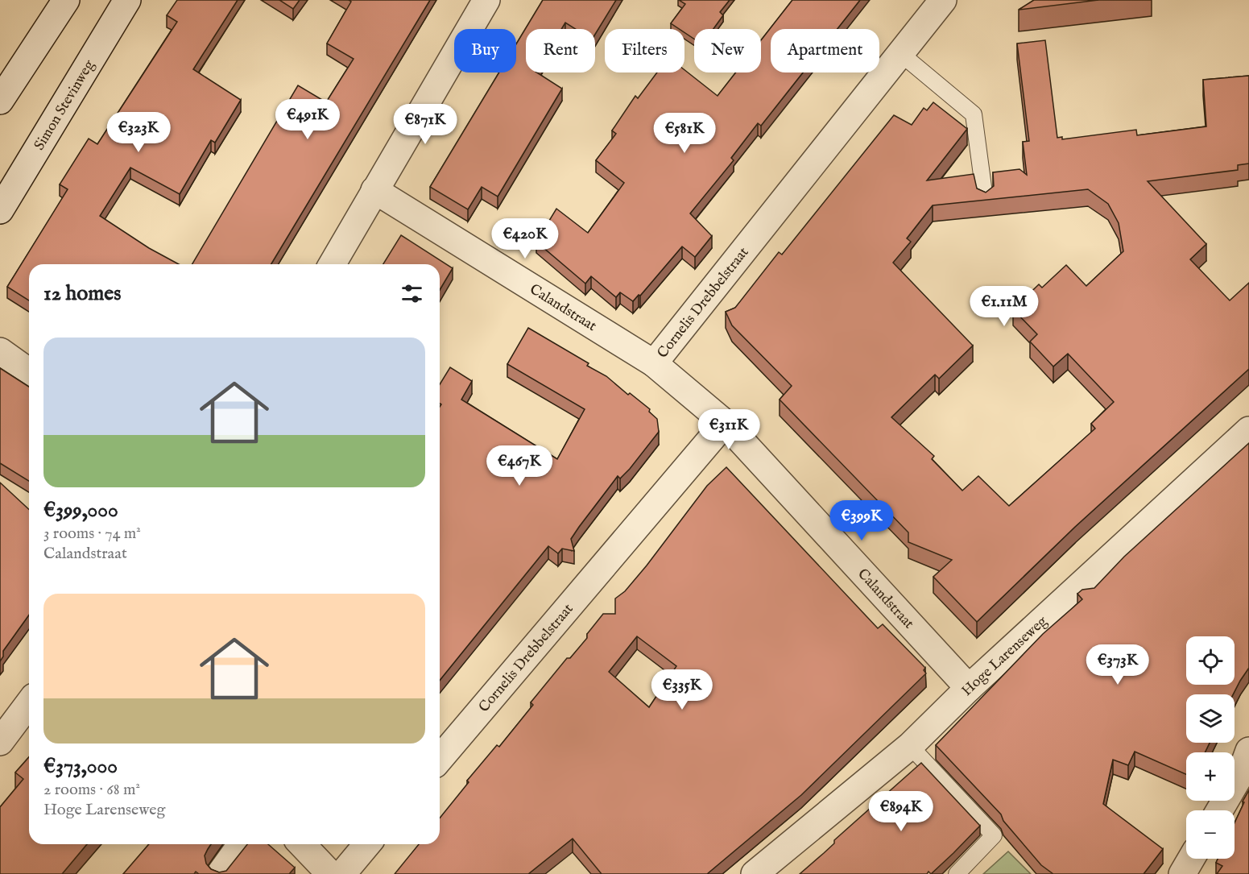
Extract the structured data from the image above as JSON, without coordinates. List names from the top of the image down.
{
  "streets": {
    "street": [
      "Simon Stevinweg",
      "Cornelis Drebbelstraat",
      "Calandstraat",
      "Hoge Larenseweg"
    ]
  },
  "crossings": [
    ["Cornelis Drebbelstraat", "Calandstraat"],
    ["Calandstraat", "Hoge Larenseweg"]
  ],
  "page": {
    "chip": [
      "Buy",
      "Rent",
      "Filters",
      "New",
      "Apartment"
    ],
    "price": [
      "€491K",
      "€871K",
      "€323K",
      "€581K",
      "€420K",
      "€1.11M",
      "€311K",
      "€467K",
      "€399K",
      "€373K",
      "€335K",
      "€894K"
    ],
    "heading": "12 homes",
    "list": [
      {
        "name": "€399,000",
        "note": "3 rooms · 74 m² · Calandstraat"
      },
      {
        "name": "€373,000",
        "note": "2 rooms · 68 m² · Hoge Larenseweg"
      }
    ],
    "map_buttons": ["+", "−"]
  }
}
